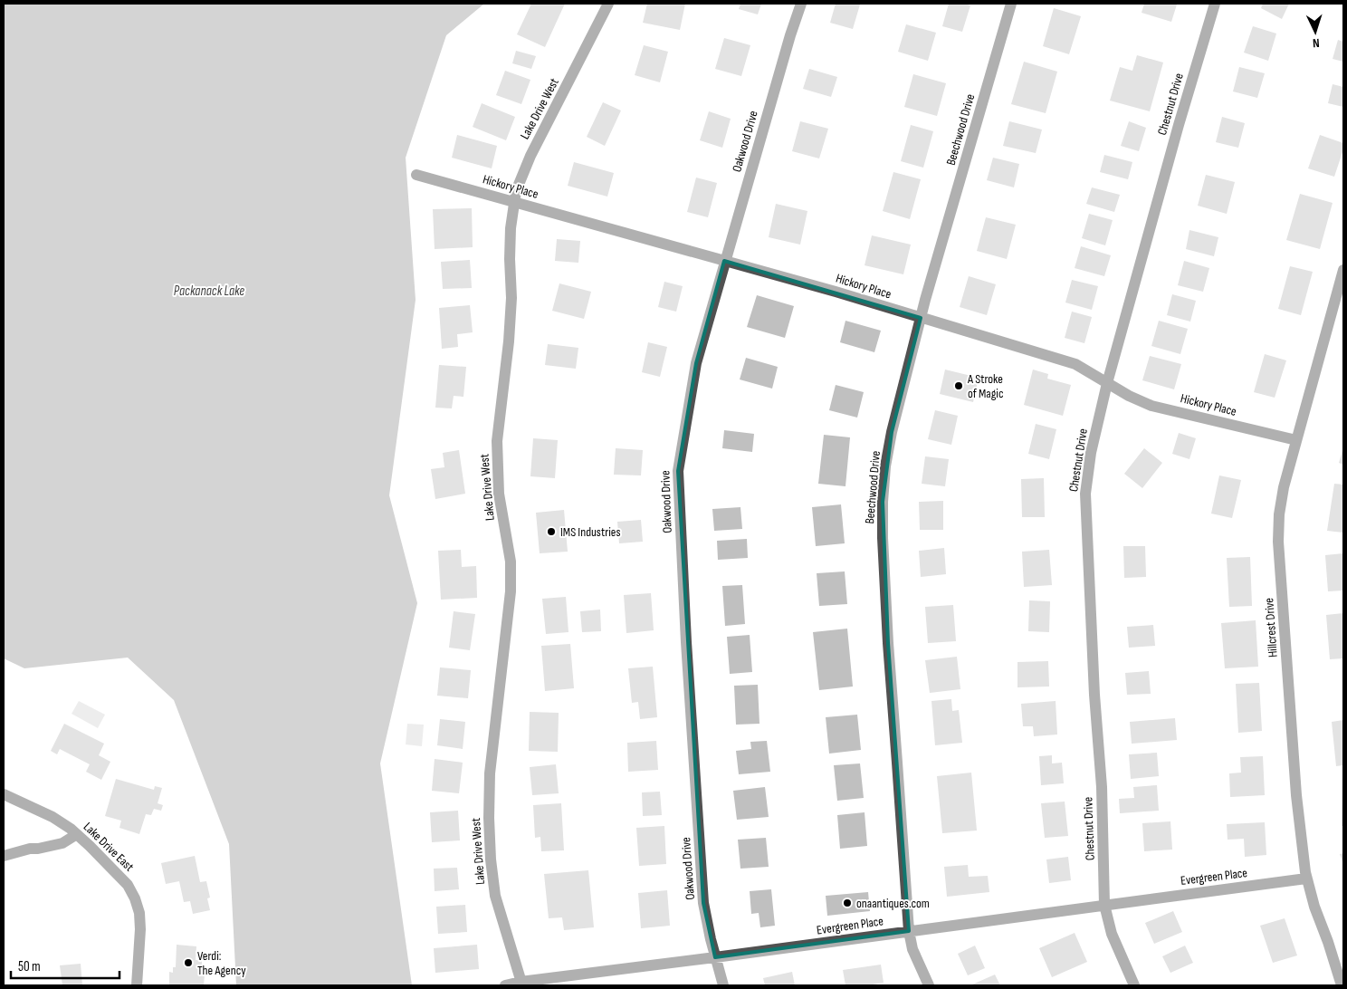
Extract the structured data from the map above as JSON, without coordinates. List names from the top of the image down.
{
  "streets": {
    "street": [
      "Chestnut Drive",
      "Lake Drive West",
      "Beechwood Drive",
      "Oakwood Drive",
      "Hickory Place",
      "Hillcrest Drive",
      "Lake Drive East",
      "Evergreen Place"
    ]
  },
  "crossings": [
    ["Chestnut Drive", "Hickory Place"],
    ["Chestnut Drive", "Evergreen Place"],
    ["Lake Drive West", "Hickory Place"],
    ["Lake Drive West", "Evergreen Place"],
    ["Beechwood Drive", "Hickory Place"],
    ["Beechwood Drive", "Evergreen Place"],
    ["Oakwood Drive", "Hickory Place"],
    ["Oakwood Drive", "Evergreen Place"],
    ["Hickory Place", "Hillcrest Drive"],
    ["Hillcrest Drive", "Evergreen Place"]
  ],
  "water": ["Packanack Lake"],
  "places": [
    "A Stroke of Magic",
    "IMS Industries",
    "onaantiques.com",
    "Verdi: The Agency"
  ],
  "scale_bar": "50 m",
  "north": "bottom"
}
